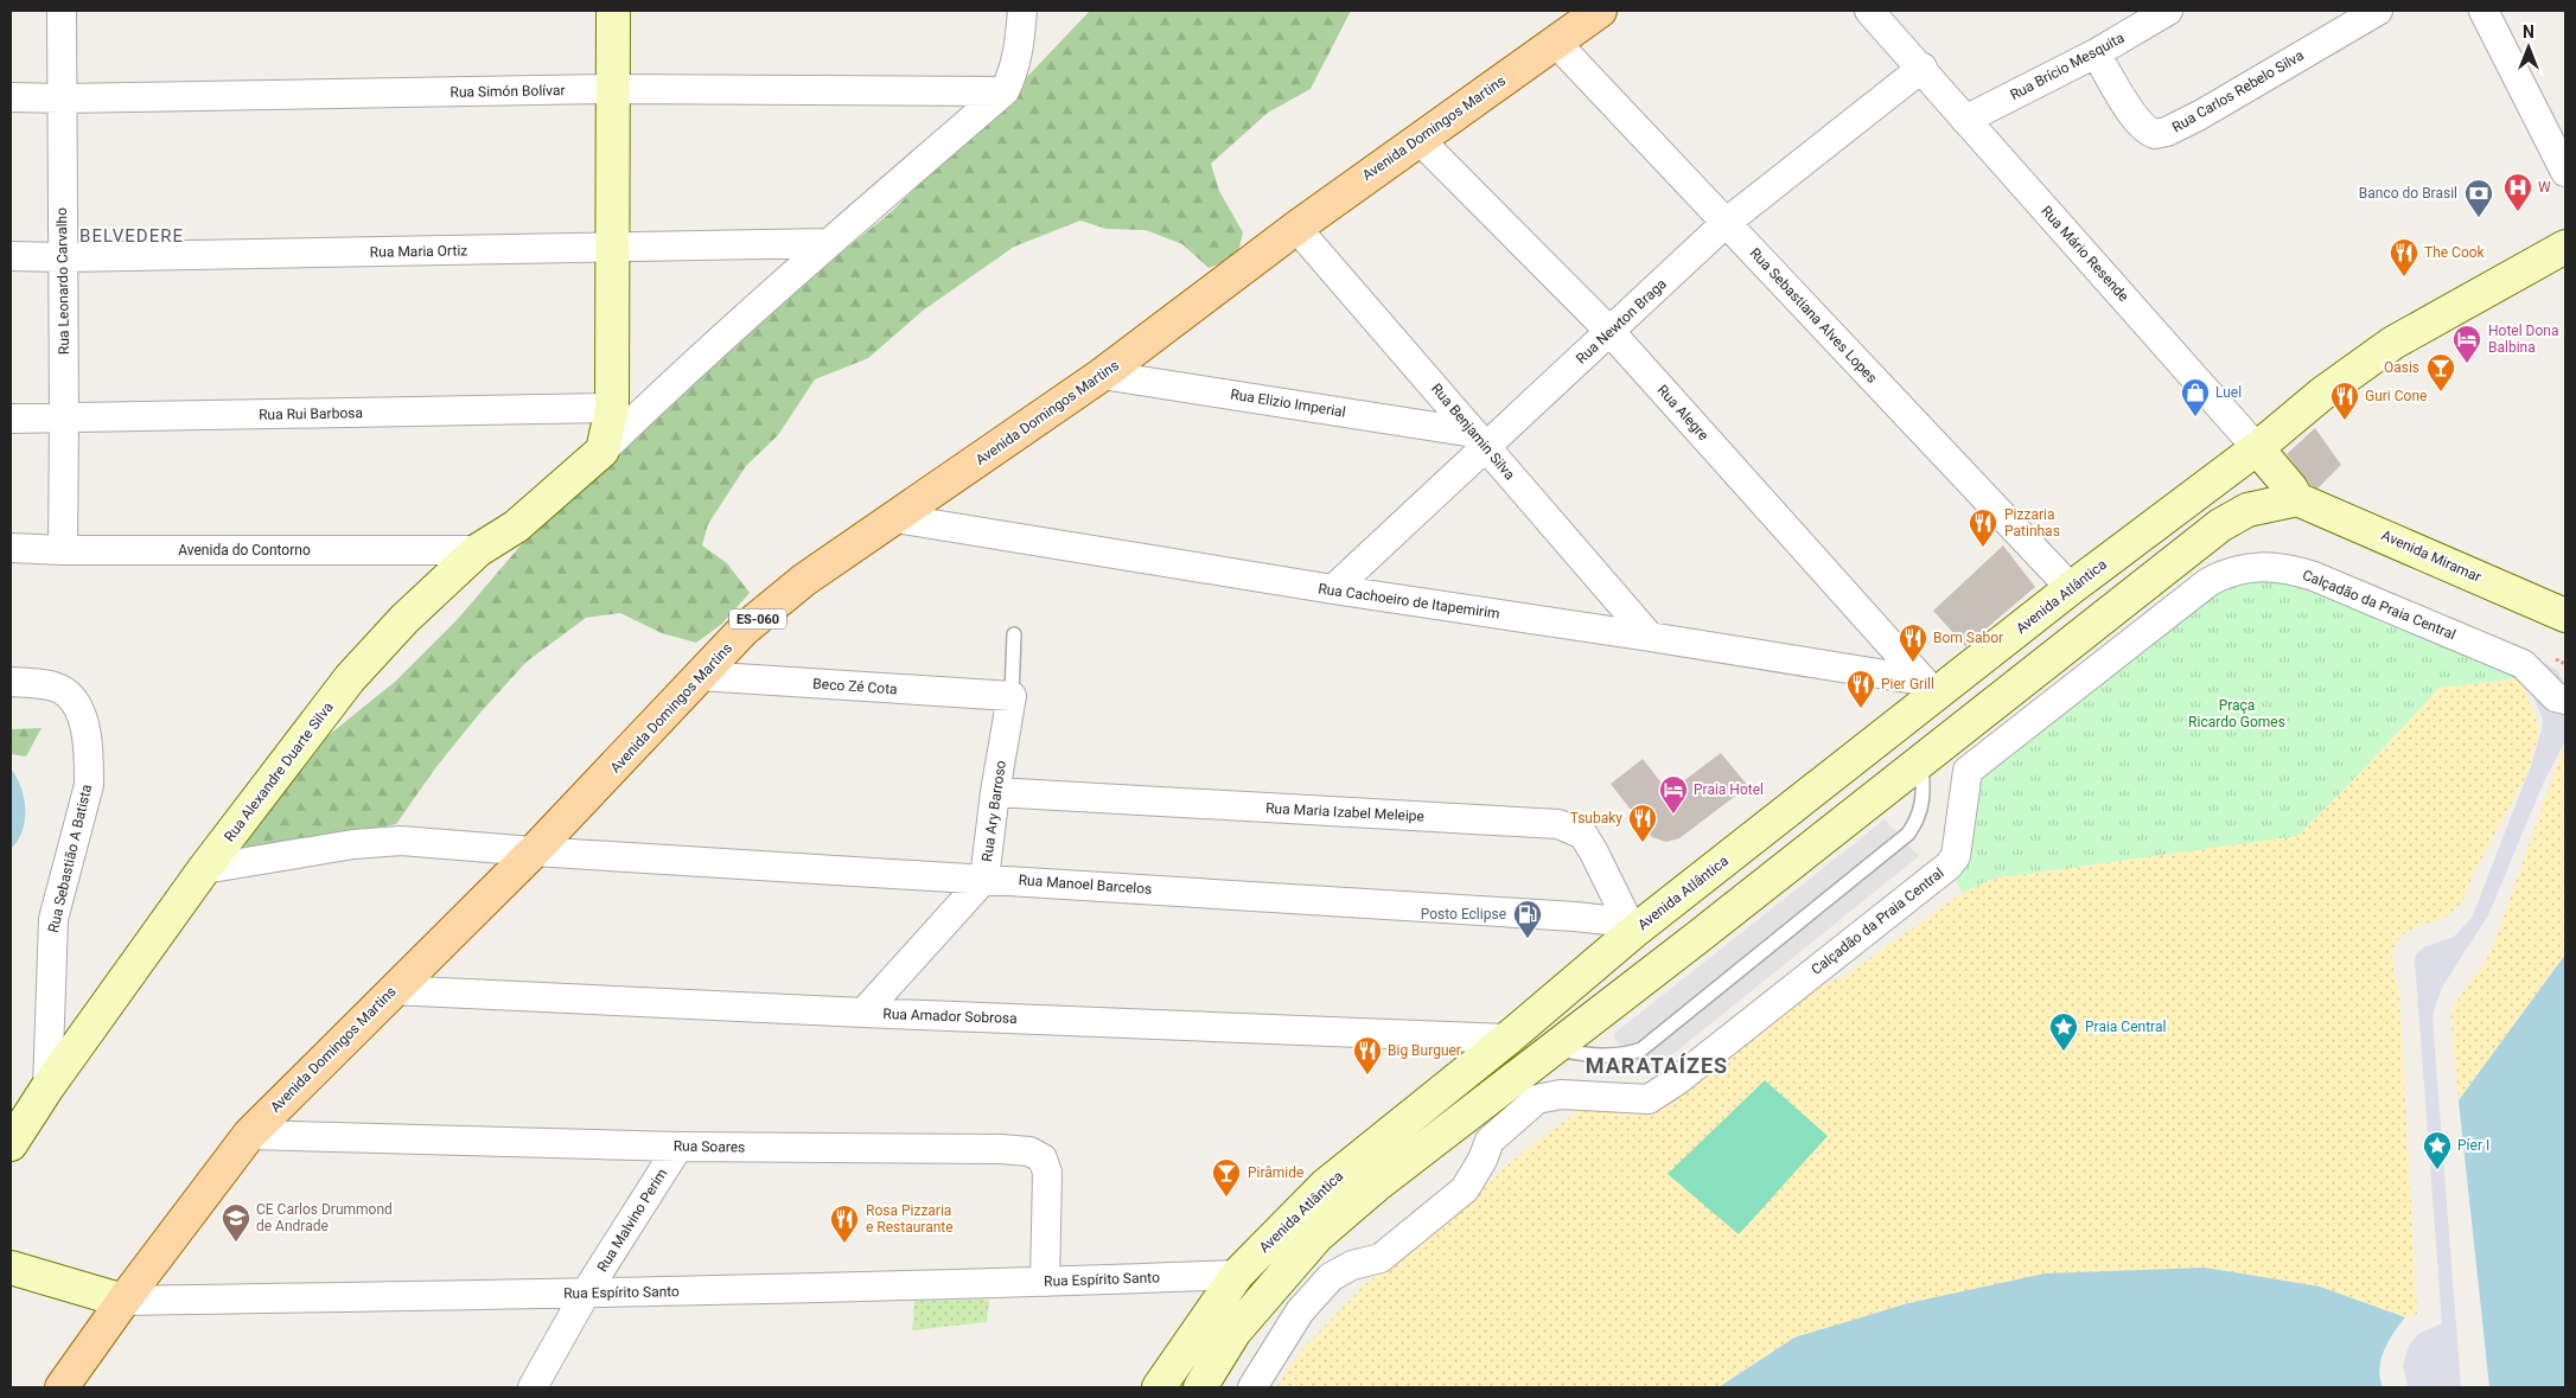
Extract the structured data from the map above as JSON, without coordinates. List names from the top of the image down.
{
  "streets": {
    "main road": ["Avenida Domingos Martins", "ES-060"],
    "street": [
      "Rua Brício Mesquita",
      "Rua Simón Bolívar",
      "Rua Carlos Rebelo Silva",
      "Rua Maria Ortiz",
      "Rua Mário Resende",
      "Rua Leonardo Carvalho",
      "Rua Sebastiana Alves Lopes",
      "Rua Newton Braga",
      "Rua Elizio Imperial",
      "Rua Alegre",
      "Rua Rui Barbosa",
      "Rua Benjamin Silva",
      "Avenida do Contorno",
      "Avenida Miramar",
      "Avenida Atlântica",
      "Rua Cachoeiro de Itapemirim",
      "Calçadão da Praia Central",
      "Beco Zé Cota",
      "Rua Alexandre Duarte Silva",
      "Rua Ary Barroso",
      "Rua Maria Izabel Meleipe",
      "Rua Sebastião A Batista",
      "Rua Manoel Barcelos",
      "Rua Amador Sobrosa",
      "Rua Soares",
      "Rua Malvino Perim",
      "Rua Espírito Santo"
    ]
  },
  "crossings": [
    ["Rua Brício Mesquita", "Rua Carlos Rebelo Silva"],
    ["Rua Brício Mesquita", "Rua Mário Resende"],
    ["Rua Simón Bolívar", "Rua Leonardo Carvalho"],
    ["Avenida Domingos Martins", "Rua Sebastiana Alves Lopes"],
    ["Avenida Domingos Martins", "Rua Elizio Imperial"],
    ["Avenida Domingos Martins", "Rua Alegre"],
    ["Avenida Domingos Martins", "Rua Benjamin Silva"],
    ["Avenida Domingos Martins", "Rua Cachoeiro de Itapemirim"],
    ["Avenida Domingos Martins", "Beco Zé Cota"],
    ["Avenida Domingos Martins", "Rua Manoel Barcelos"],
    ["Avenida Domingos Martins", "Rua Amador Sobrosa"],
    ["Avenida Domingos Martins", "Rua Soares"],
    ["Avenida Domingos Martins", "Rua Espírito Santo"],
    ["Rua Maria Ortiz", "Rua Leonardo Carvalho"],
    ["Rua Mário Resende", "Rua Newton Braga"],
    ["Rua Mário Resende", "Avenida Miramar"],
    ["Rua Mário Resende", "Avenida Atlântica"],
    ["Rua Leonardo Carvalho", "Rua Rui Barbosa"],
    ["Rua Leonardo Carvalho", "Avenida do Contorno"],
    ["Rua Sebastiana Alves Lopes", "Rua Newton Braga"],
    ["Rua Sebastiana Alves Lopes", "Avenida Atlântica"],
    ["Rua Newton Braga", "Rua Elizio Imperial"],
    ["Rua Newton Braga", "Rua Alegre"],
    ["Rua Newton Braga", "Rua Benjamin Silva"],
    ["Rua Newton Braga", "Rua Cachoeiro de Itapemirim"],
    ["Rua Elizio Imperial", "Rua Benjamin Silva"],
    ["Rua Alegre", "Avenida Atlântica"],
    ["Rua Alegre", "Rua Cachoeiro de Itapemirim"],
    ["Rua Benjamin Silva", "Rua Cachoeiro de Itapemirim"],
    ["Avenida do Contorno", "Rua Alexandre Duarte Silva"],
    ["Avenida Miramar", "Avenida Atlântica"],
    ["Avenida Atlântica", "Rua Cachoeiro de Itapemirim"],
    ["Avenida Atlântica", "Rua Maria Izabel Meleipe"],
    ["Avenida Atlântica", "Rua Manoel Barcelos"],
    ["Avenida Atlântica", "Rua Amador Sobrosa"],
    ["Avenida Atlântica", "Rua Espírito Santo"],
    ["Beco Zé Cota", "Rua Ary Barroso"],
    ["Rua Alexandre Duarte Silva", "Rua Sebastião A Batista"],
    ["Rua Alexandre Duarte Silva", "Rua Manoel Barcelos"],
    ["Rua Ary Barroso", "Rua Maria Izabel Meleipe"],
    ["Rua Ary Barroso", "Rua Manoel Barcelos"],
    ["Rua Ary Barroso", "Rua Amador Sobrosa"],
    ["Rua Maria Izabel Meleipe", "Rua Manoel Barcelos"],
    ["Rua Soares", "Rua Malvino Perim"],
    ["Rua Soares", "Rua Espírito Santo"],
    ["Rua Malvino Perim", "Rua Espírito Santo"]
  ],
  "districts": ["BELVEDERE", "MARATAÍZES"],
  "parks": ["Praça Ricardo Gomes"],
  "places": {
    "hospital": ["W"],
    "bank": ["Banco do Brasil"],
    "restaurant": [
      "The Cook",
      "Guri Cone",
      "Pizzaria Patinhas",
      "Bom Sabor",
      "Pier Grill",
      "Tsubaky",
      "Big Burguer",
      "Rosa Pizzaria e Restaurante"
    ],
    "hotel": ["Hotel Dona Balbina", "Praia Hotel"],
    "bar": ["Oasis", "Pirâmide"],
    "shop": ["Luel"],
    "fuel station": ["Posto Eclipse"],
    "place": ["Praia Central", "Píer I"],
    "school or university": ["CE Carlos Drummond de Andrade"]
  },
  "north": "top"
}
